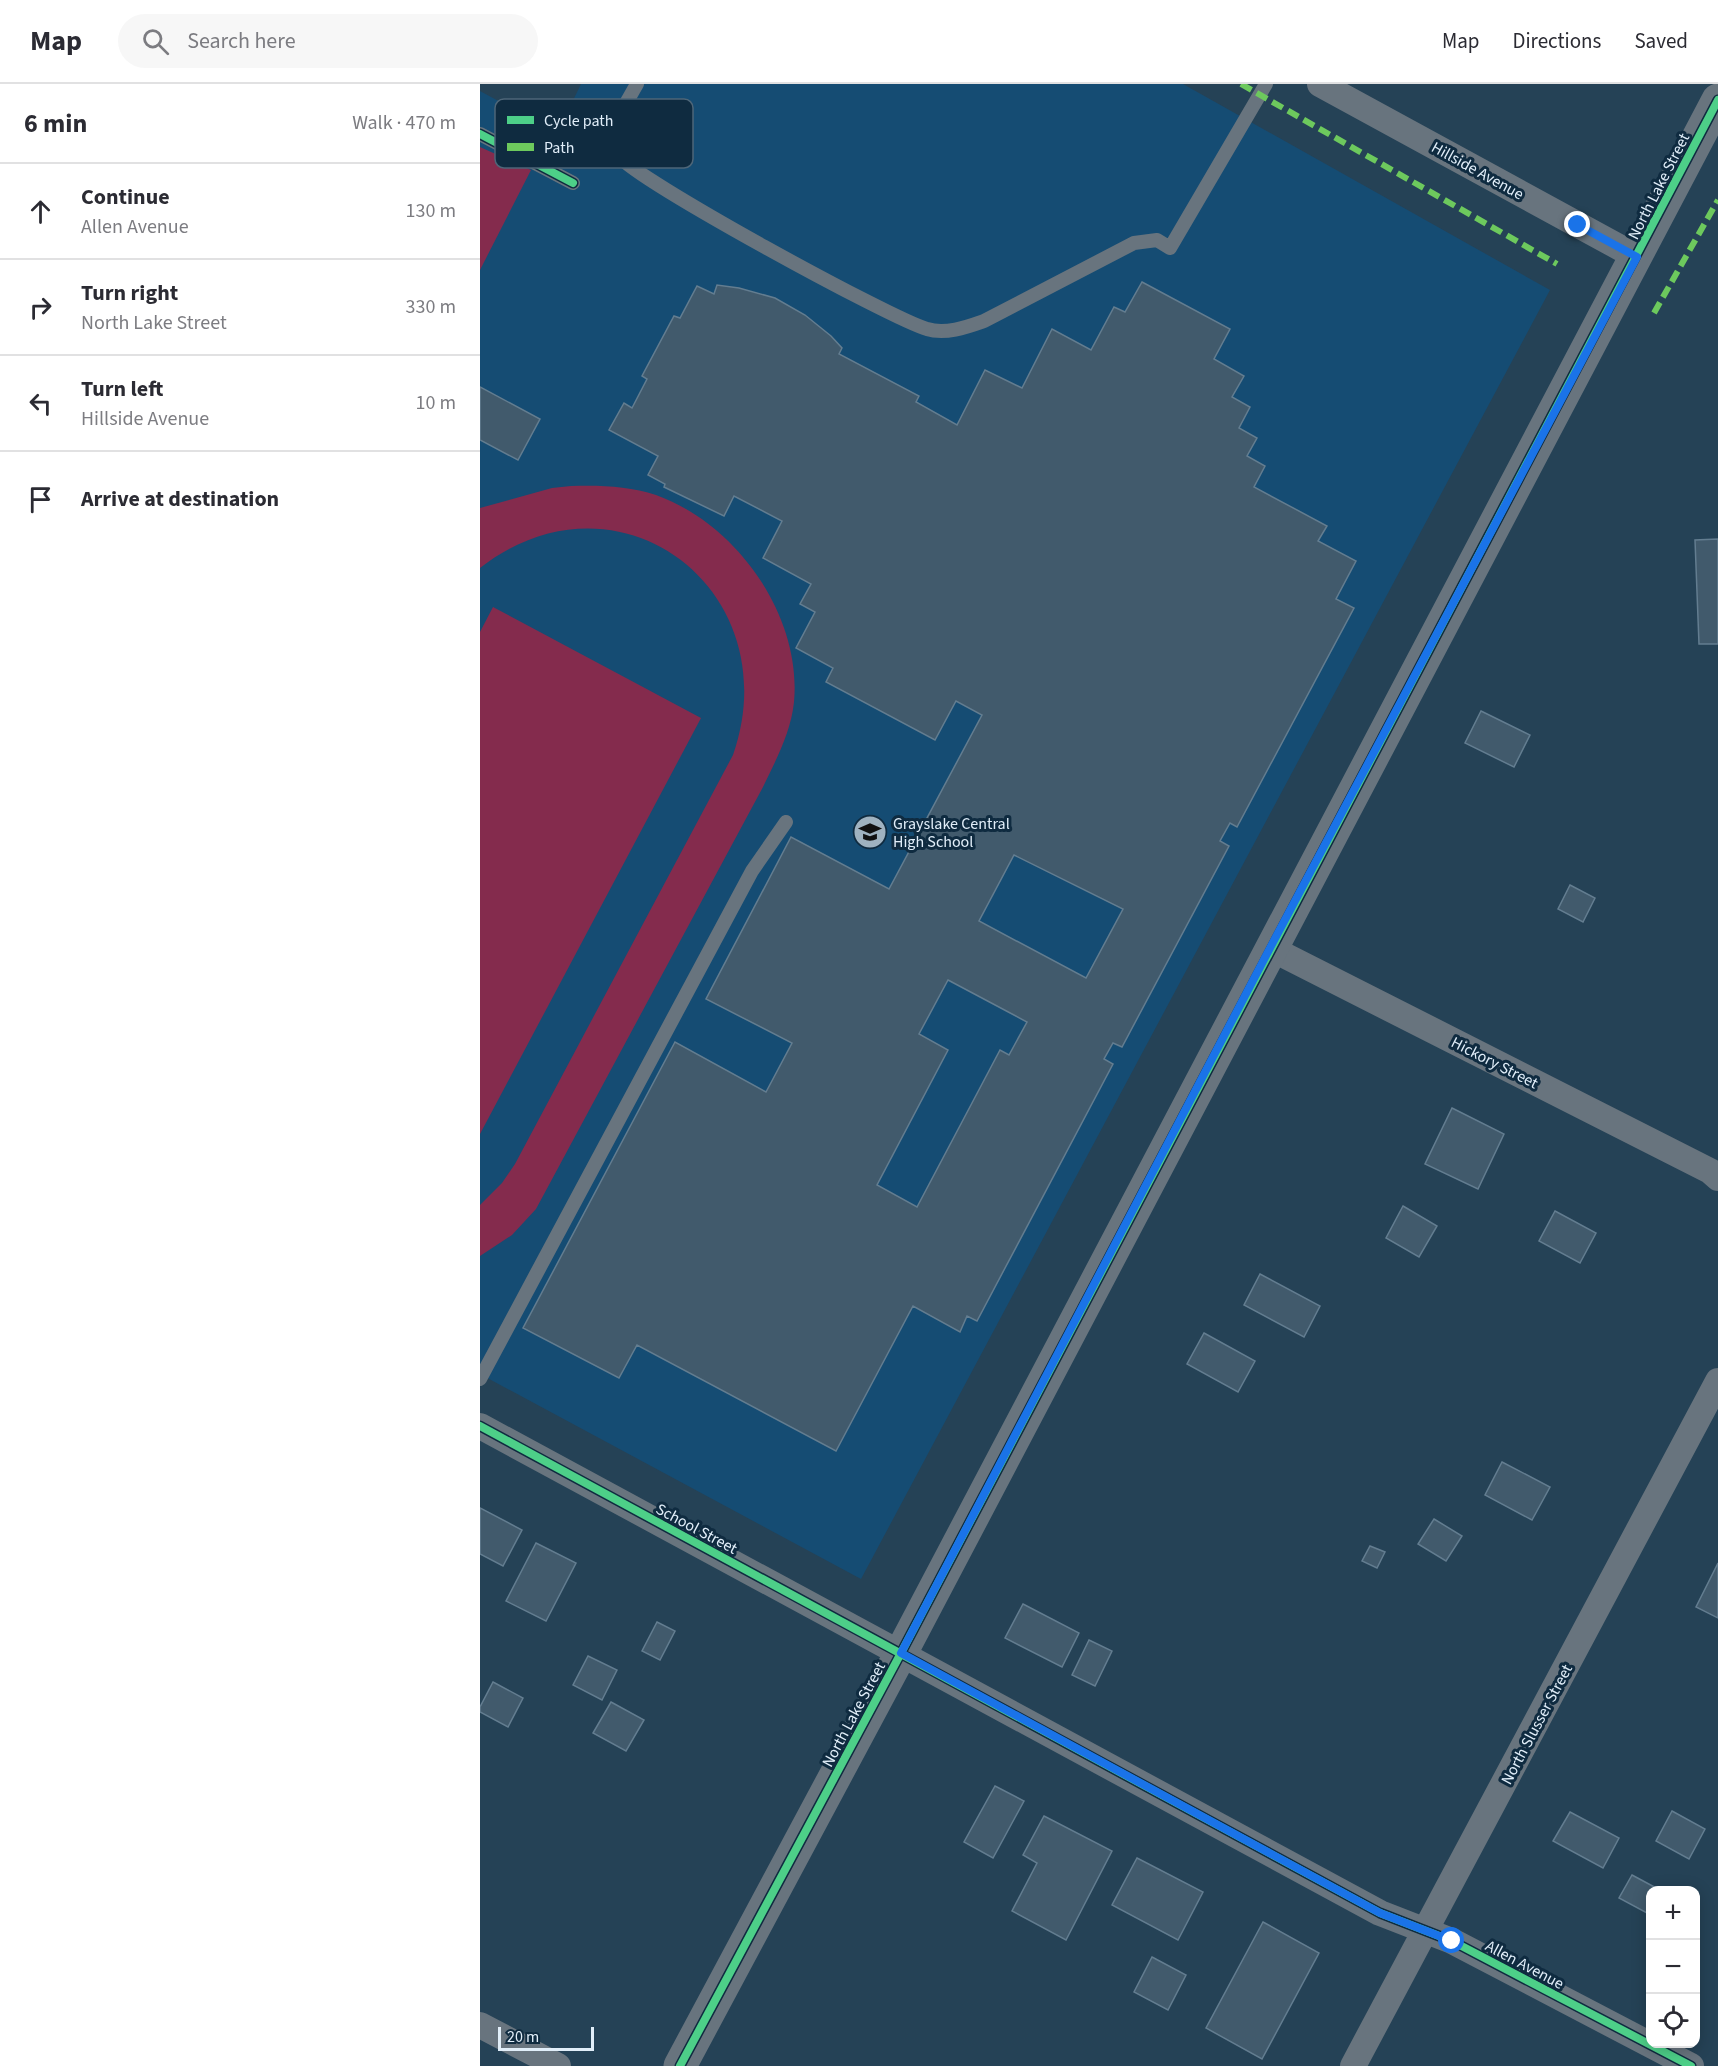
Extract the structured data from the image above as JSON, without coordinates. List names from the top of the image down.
{
  "streets": {
    "street": [
      "Hillside Avenue",
      "North Lake Street",
      "Hickory Street",
      "School Street",
      "North Slusser Street",
      "Allen Avenue"
    ]
  },
  "crossings": [
    ["Hillside Avenue", "North Lake Street"],
    ["North Lake Street", "Hickory Street"],
    ["North Lake Street", "School Street"],
    ["North Lake Street", "Allen Avenue"],
    ["School Street", "Allen Avenue"],
    ["North Slusser Street", "Allen Avenue"]
  ],
  "places": {
    "school or university": ["Grayslake Central High School"]
  },
  "legend": ["Cycle path", "Path"],
  "scale_bar": "20 m",
  "page": {
    "header": "Map",
    "search": "Search here",
    "nav": ["Map", "Directions", "Saved"],
    "heading": ["6 min", "Walk · 470 m"],
    "list": [
      ["Continue", "Allen Avenue", "130 m"],
      ["Turn right", "North Lake Street", "330 m"],
      ["Turn left", "Hillside Avenue", "10 m"],
      "Arrive at destination"
    ],
    "map_buttons": ["+", "−"],
    "scale": "20 m"
  }
}
